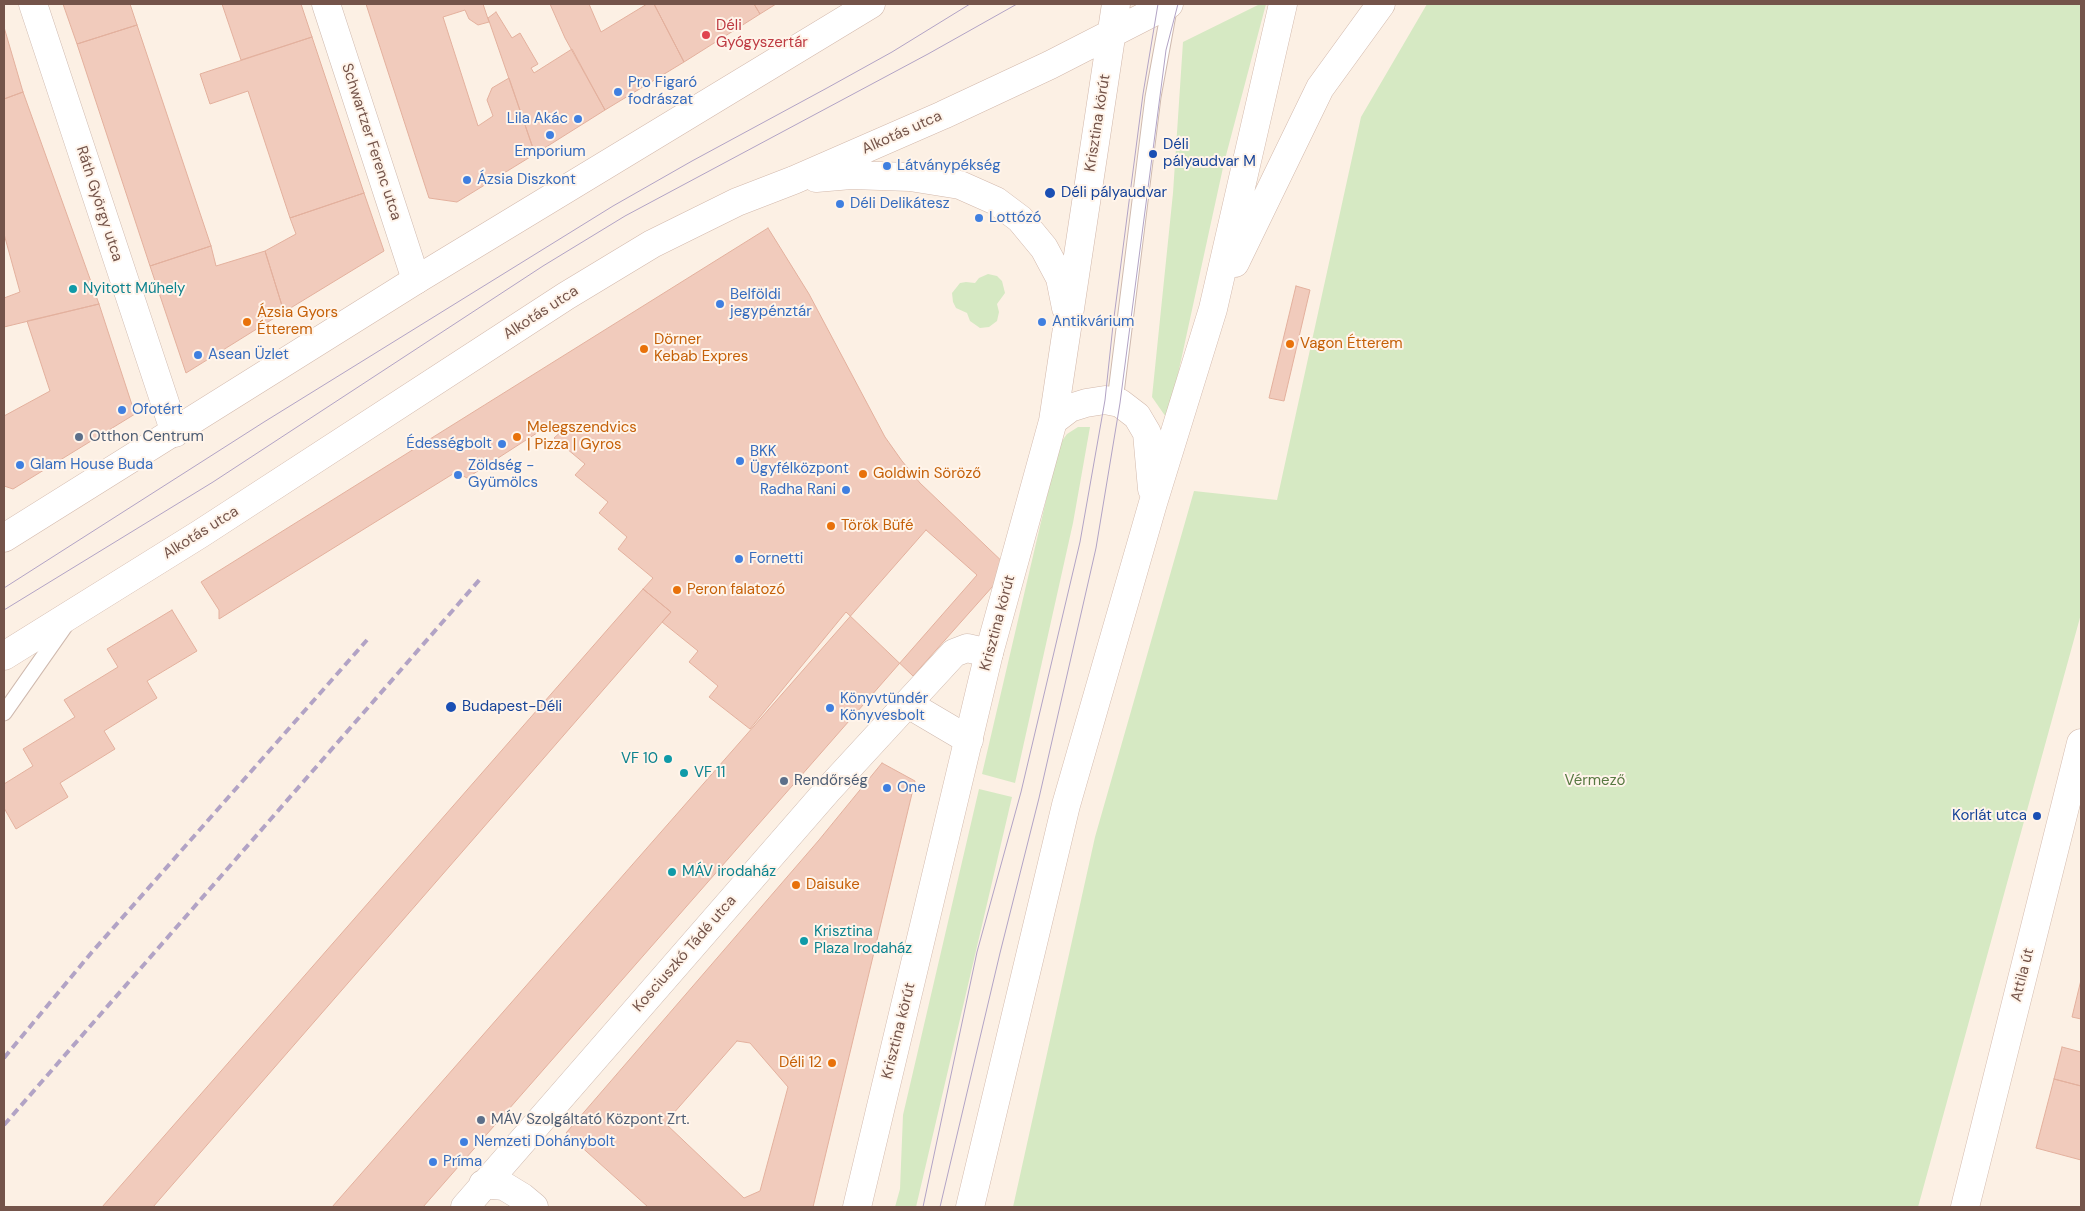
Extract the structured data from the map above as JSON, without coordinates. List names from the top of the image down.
{
  "streets": {
    "street": [
      "Krisztina körút",
      "Alkotás utca",
      "Schwartzer Ferenc utca",
      "Ráth György utca",
      "Kosciuszkó Tádé utca",
      "Attila út"
    ]
  },
  "crossings": [
    ["Krisztina körút", "Alkotás utca"],
    ["Krisztina körút", "Kosciuszkó Tádé utca"]
  ],
  "parks": ["Vérmező"],
  "places": [
    "Déli Gyógyszertár",
    "Pro Figaró fodrászat",
    "Lila Akác",
    "Emporium",
    "Déli pályaudvar M",
    "Látványpékség",
    "Ázsia Diszkont",
    "Déli pályaudvar",
    "Déli Delikátesz",
    "Lottózó",
    "Nyitott Műhely",
    "Belföldi jegypénztár",
    "Ázsia Gyors Étterem",
    "Antikvárium",
    "Vagon Étterem",
    "Dörner Kebab Expres",
    "Asean Üzlet",
    "Ofotért",
    "Otthon Centrum",
    "Melegszendvics | Pizza | Gyros",
    "Édességbolt",
    "BKK Ügyfélközpont",
    "Glam House Buda",
    "Goldwin Söröző",
    "Zöldség - Gyümölcs",
    "Radha Rani",
    "Török Büfé",
    "Fornetti",
    "Peron falatozó",
    "Budapest-Déli",
    "Könyvtündér Könyvesbolt",
    "VF 10",
    "VF 11",
    "Rendőrség",
    "One",
    "Korlát utca",
    "MÁV irodaház",
    "Daisuke",
    "Krisztina Plaza Irodaház",
    "Déli 12",
    "MÁV Szolgáltató Központ Zrt.",
    "Nemzeti Dohánybolt",
    "Príma"
  ]
}
